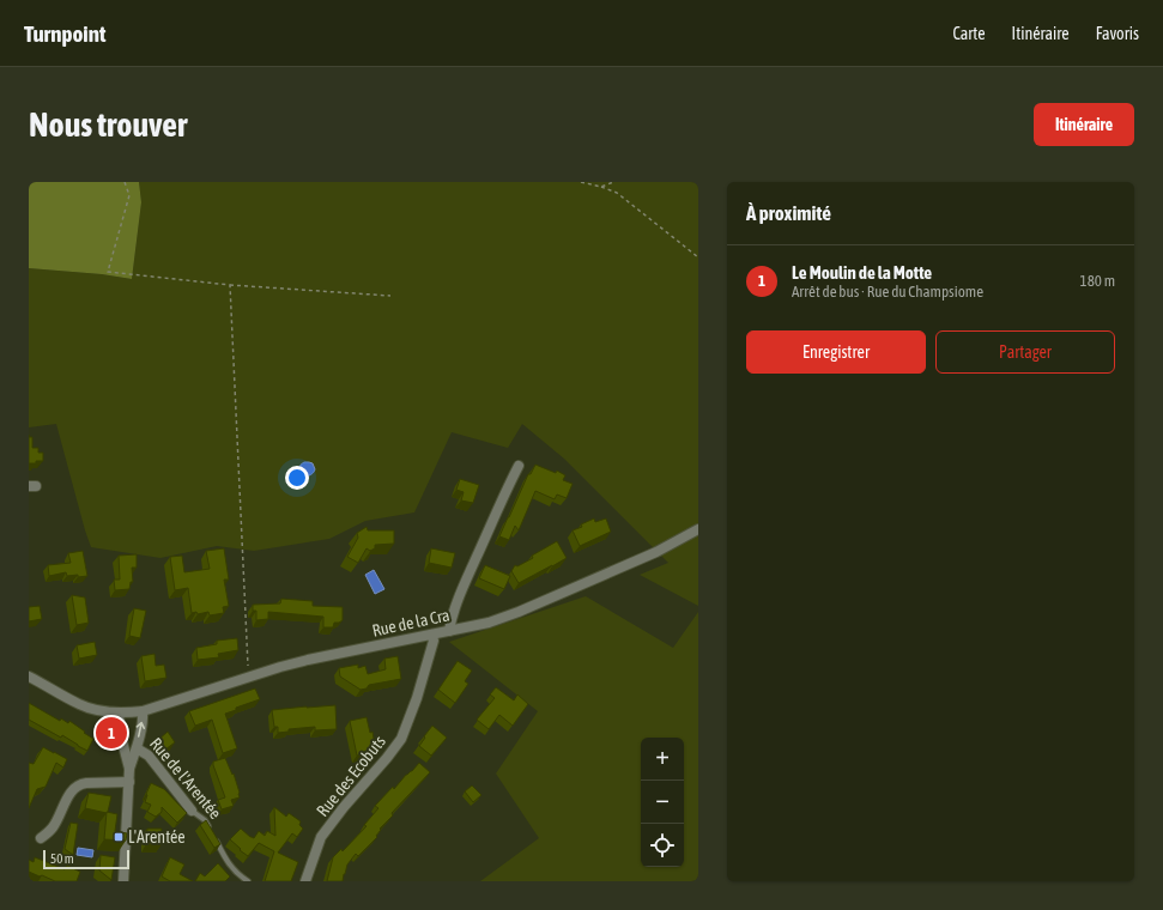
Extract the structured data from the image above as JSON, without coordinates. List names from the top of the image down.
{
  "streets": {
    "street": ["Rue de la Cra", "Rue des Ecobuts", "Rue de l'Arentée"]
  },
  "crossings": [
    ["Rue de la Cra", "Rue des Ecobuts"],
    ["Rue de la Cra", "Rue de l'Arentée"]
  ],
  "places": {
    "transit": ["L'Arentée"]
  },
  "scale_bar": "50 m",
  "page": {
    "header": "Turnpoint",
    "nav": ["Carte", "Itinéraire", "Favoris"],
    "buttons": [
      "Itinéraire",
      ["Enregistrer", "Partager"]
    ],
    "title": "Nous trouver",
    "heading": "À proximité",
    "list": [
      {
        "mark": "1",
        "name": "Le Moulin de la Motte",
        "note": "Arrêt de bus · Rue du Champsiome",
        "value": "180 m"
      }
    ],
    "pins": "1",
    "map_buttons": ["+", "−"],
    "scale": "50 m"
  }
}
